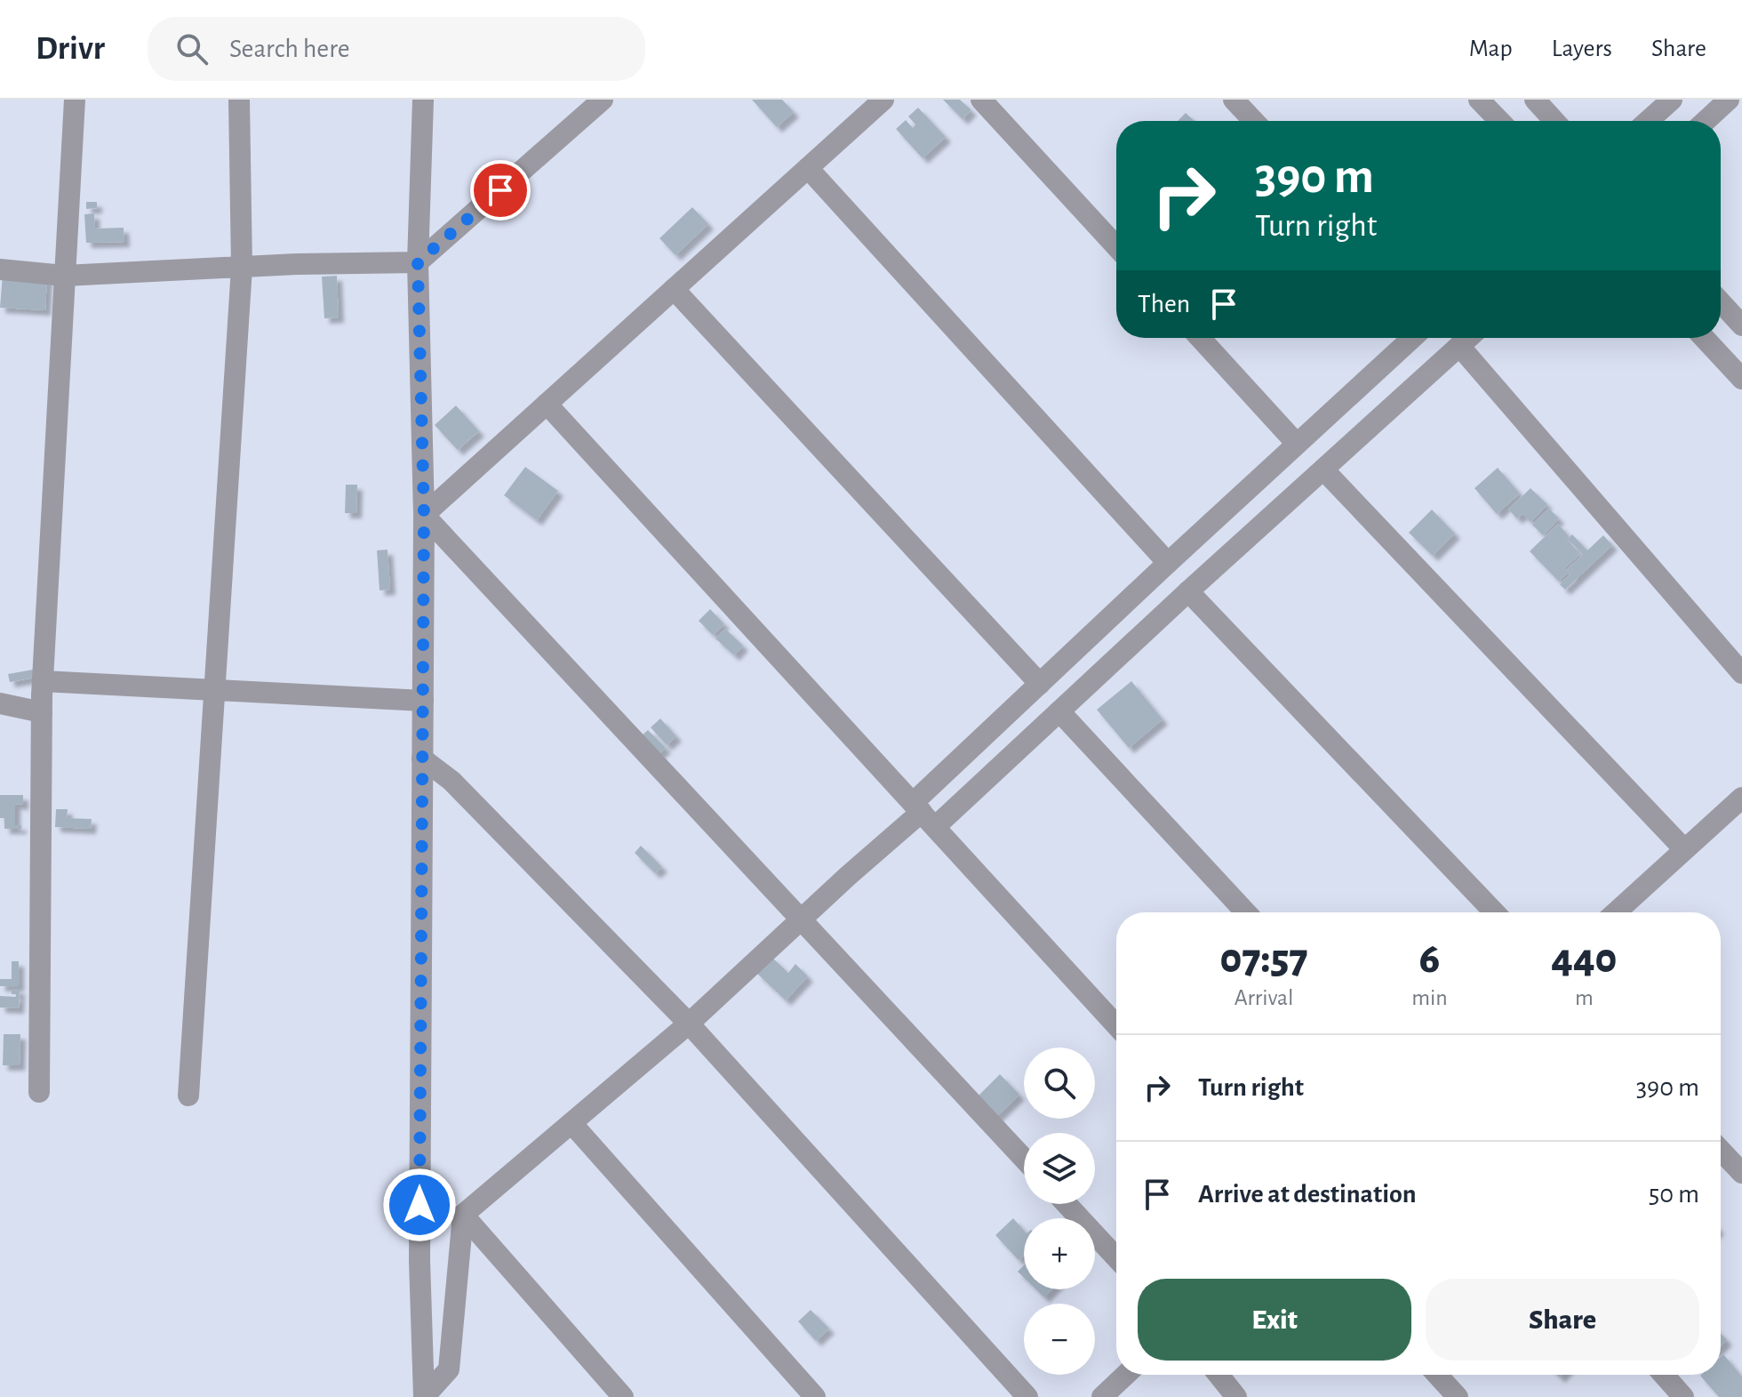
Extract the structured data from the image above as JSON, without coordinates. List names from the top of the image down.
{
  "page": {
    "header": "Drivr",
    "search": "Search here",
    "nav": ["Map", "Layers", "Share"],
    "turn": ["390 m", "Turn right"],
    "then": "Then",
    "eta": [
      "07:57",
      "Arrival",
      "6",
      "min",
      "440",
      "m"
    ],
    "list": [
      {
        "name": "Turn right",
        "value": "390 m"
      },
      {
        "name": "Arrive at destination",
        "value": "50 m"
      }
    ],
    "map_buttons": ["+", "−"],
    "buttons": ["Exit", "Share"]
  }
}
